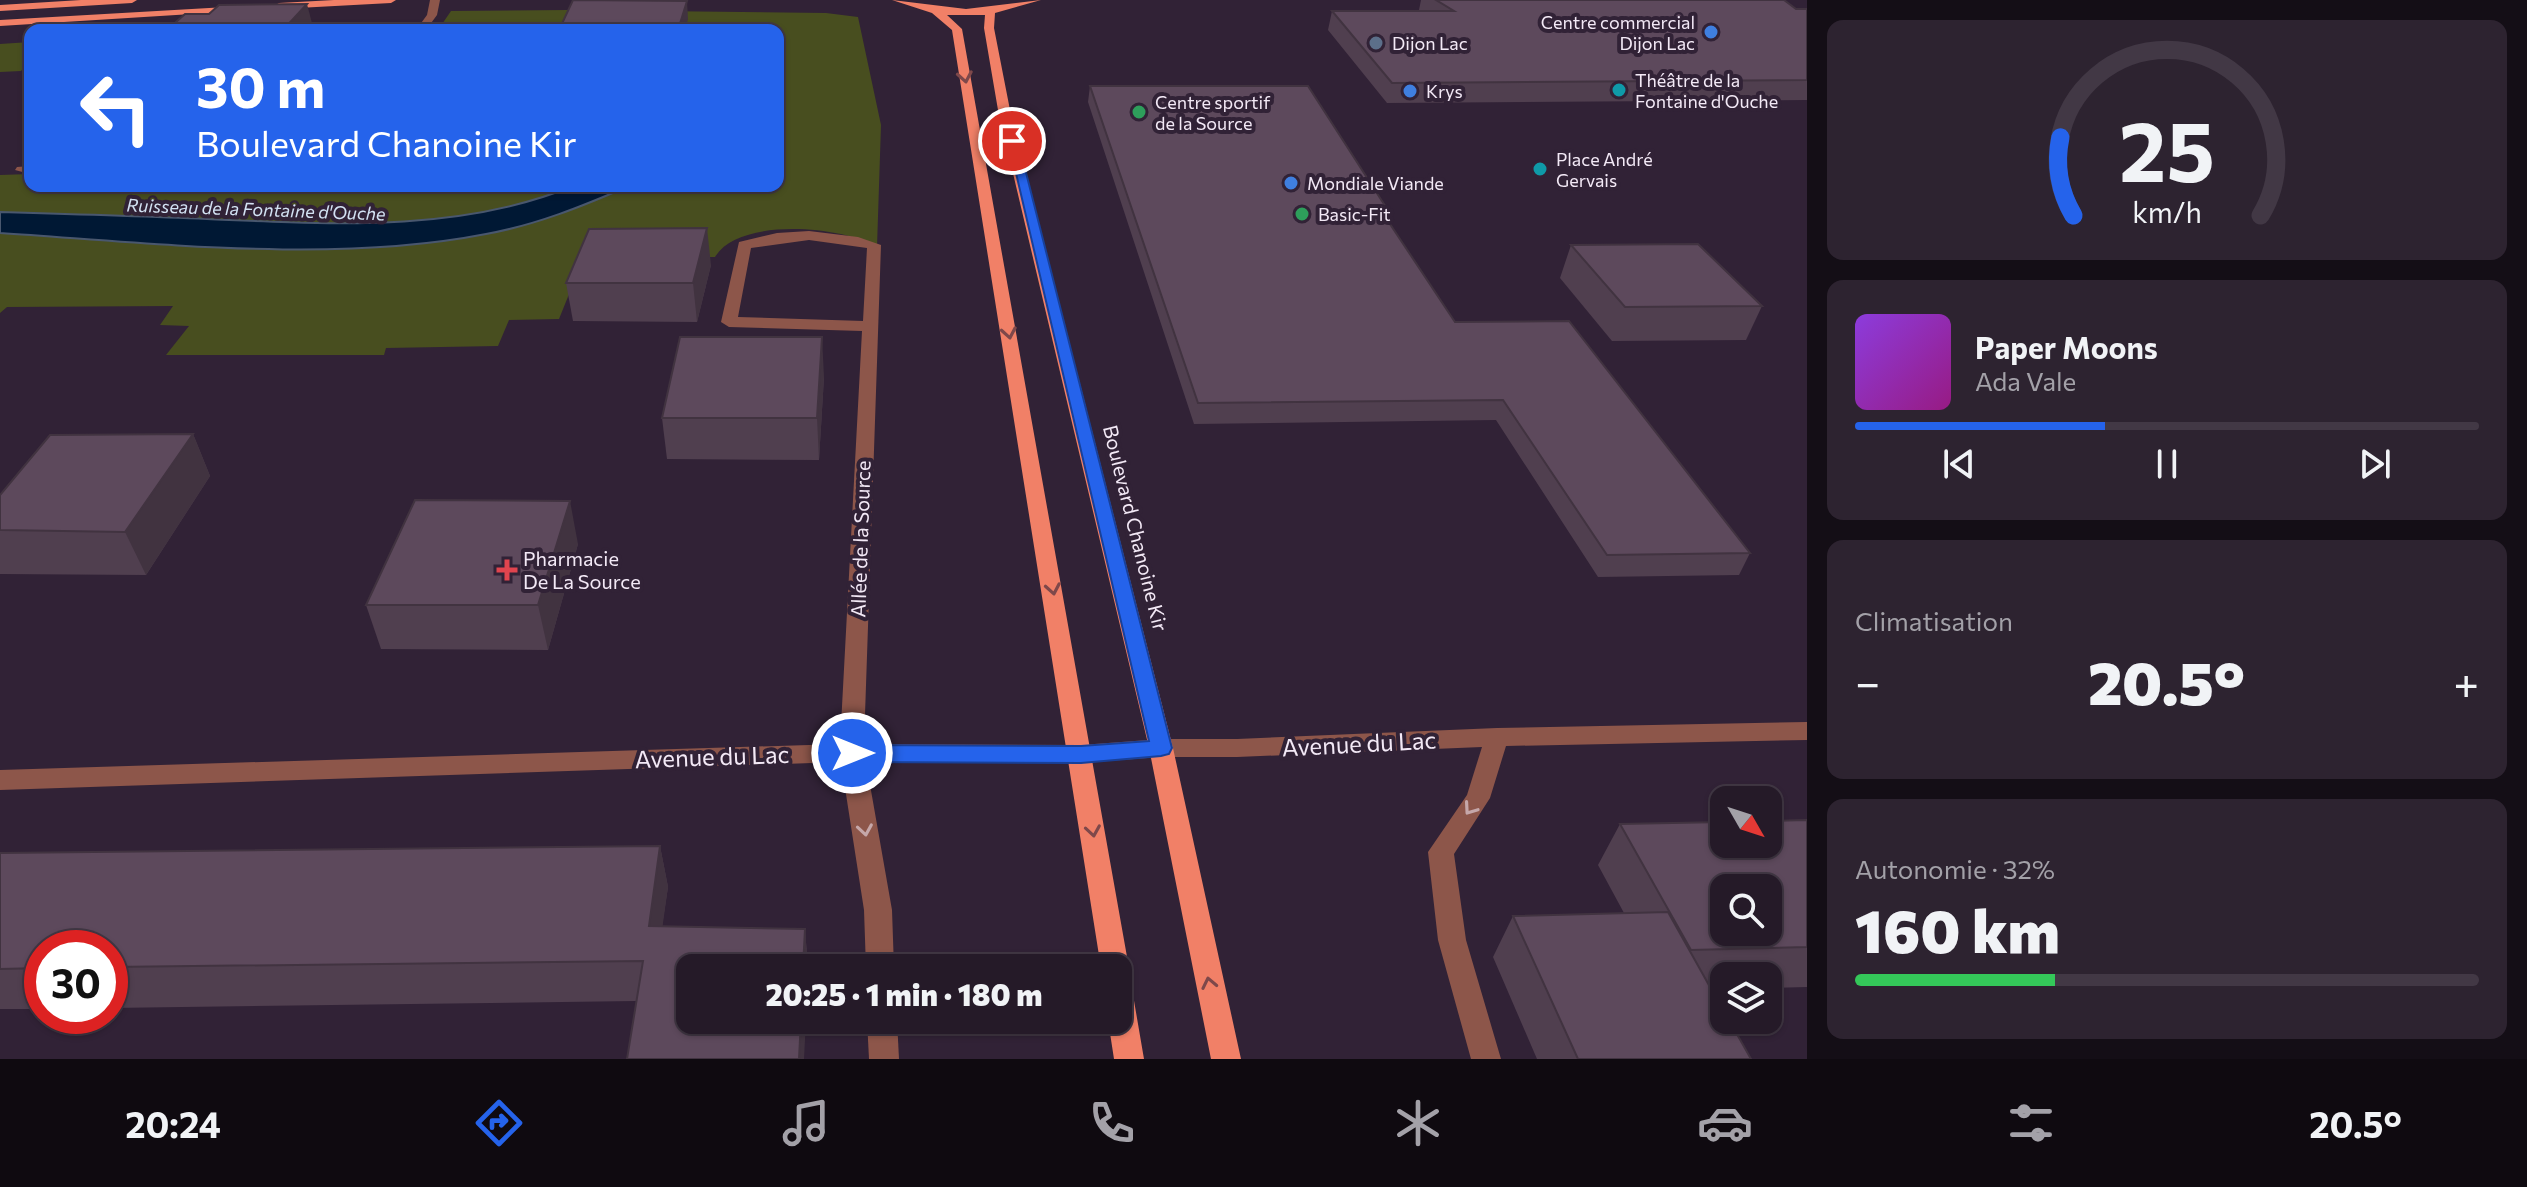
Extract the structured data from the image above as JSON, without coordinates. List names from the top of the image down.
{
  "streets": {
    "main road": ["Boulevard Chanoine Kir"],
    "street": ["Allée de la Source", "Avenue du Lac"]
  },
  "crossings": [
    ["Boulevard Chanoine Kir", "Avenue du Lac"],
    ["Allée de la Source", "Avenue du Lac"]
  ],
  "water": ["Ruisseau de la Fontaine d'Ouche"],
  "places": {
    "other": [
      "Centre commercial Dijon Lac",
      "Dijon Lac",
      "Théâtre de la Fontaine d'Ouche",
      "Krys",
      "Centre sportif de la Source",
      "Place André Gervais",
      "Mondiale Viande",
      "Basic-Fit"
    ],
    "health": ["Pharmacie De La Source"]
  },
  "north": "bottom right",
  "page": {
    "turn": ["30 m", "Boulevard Chanoine Kir"],
    "song": ["Paper Moons", "Ada Vale"],
    "tile": [
      "Climatisation",
      ["Autonomie · 32%", "160 km"]
    ],
    "heat": ["−", "20.5°", "+"],
    "limit": "30",
    "trip": "20:25 · 1 min · 180 m",
    "tabs": ["20:24", "20.5°"],
    "gauge": ["25", "km/h"]
  }
}
